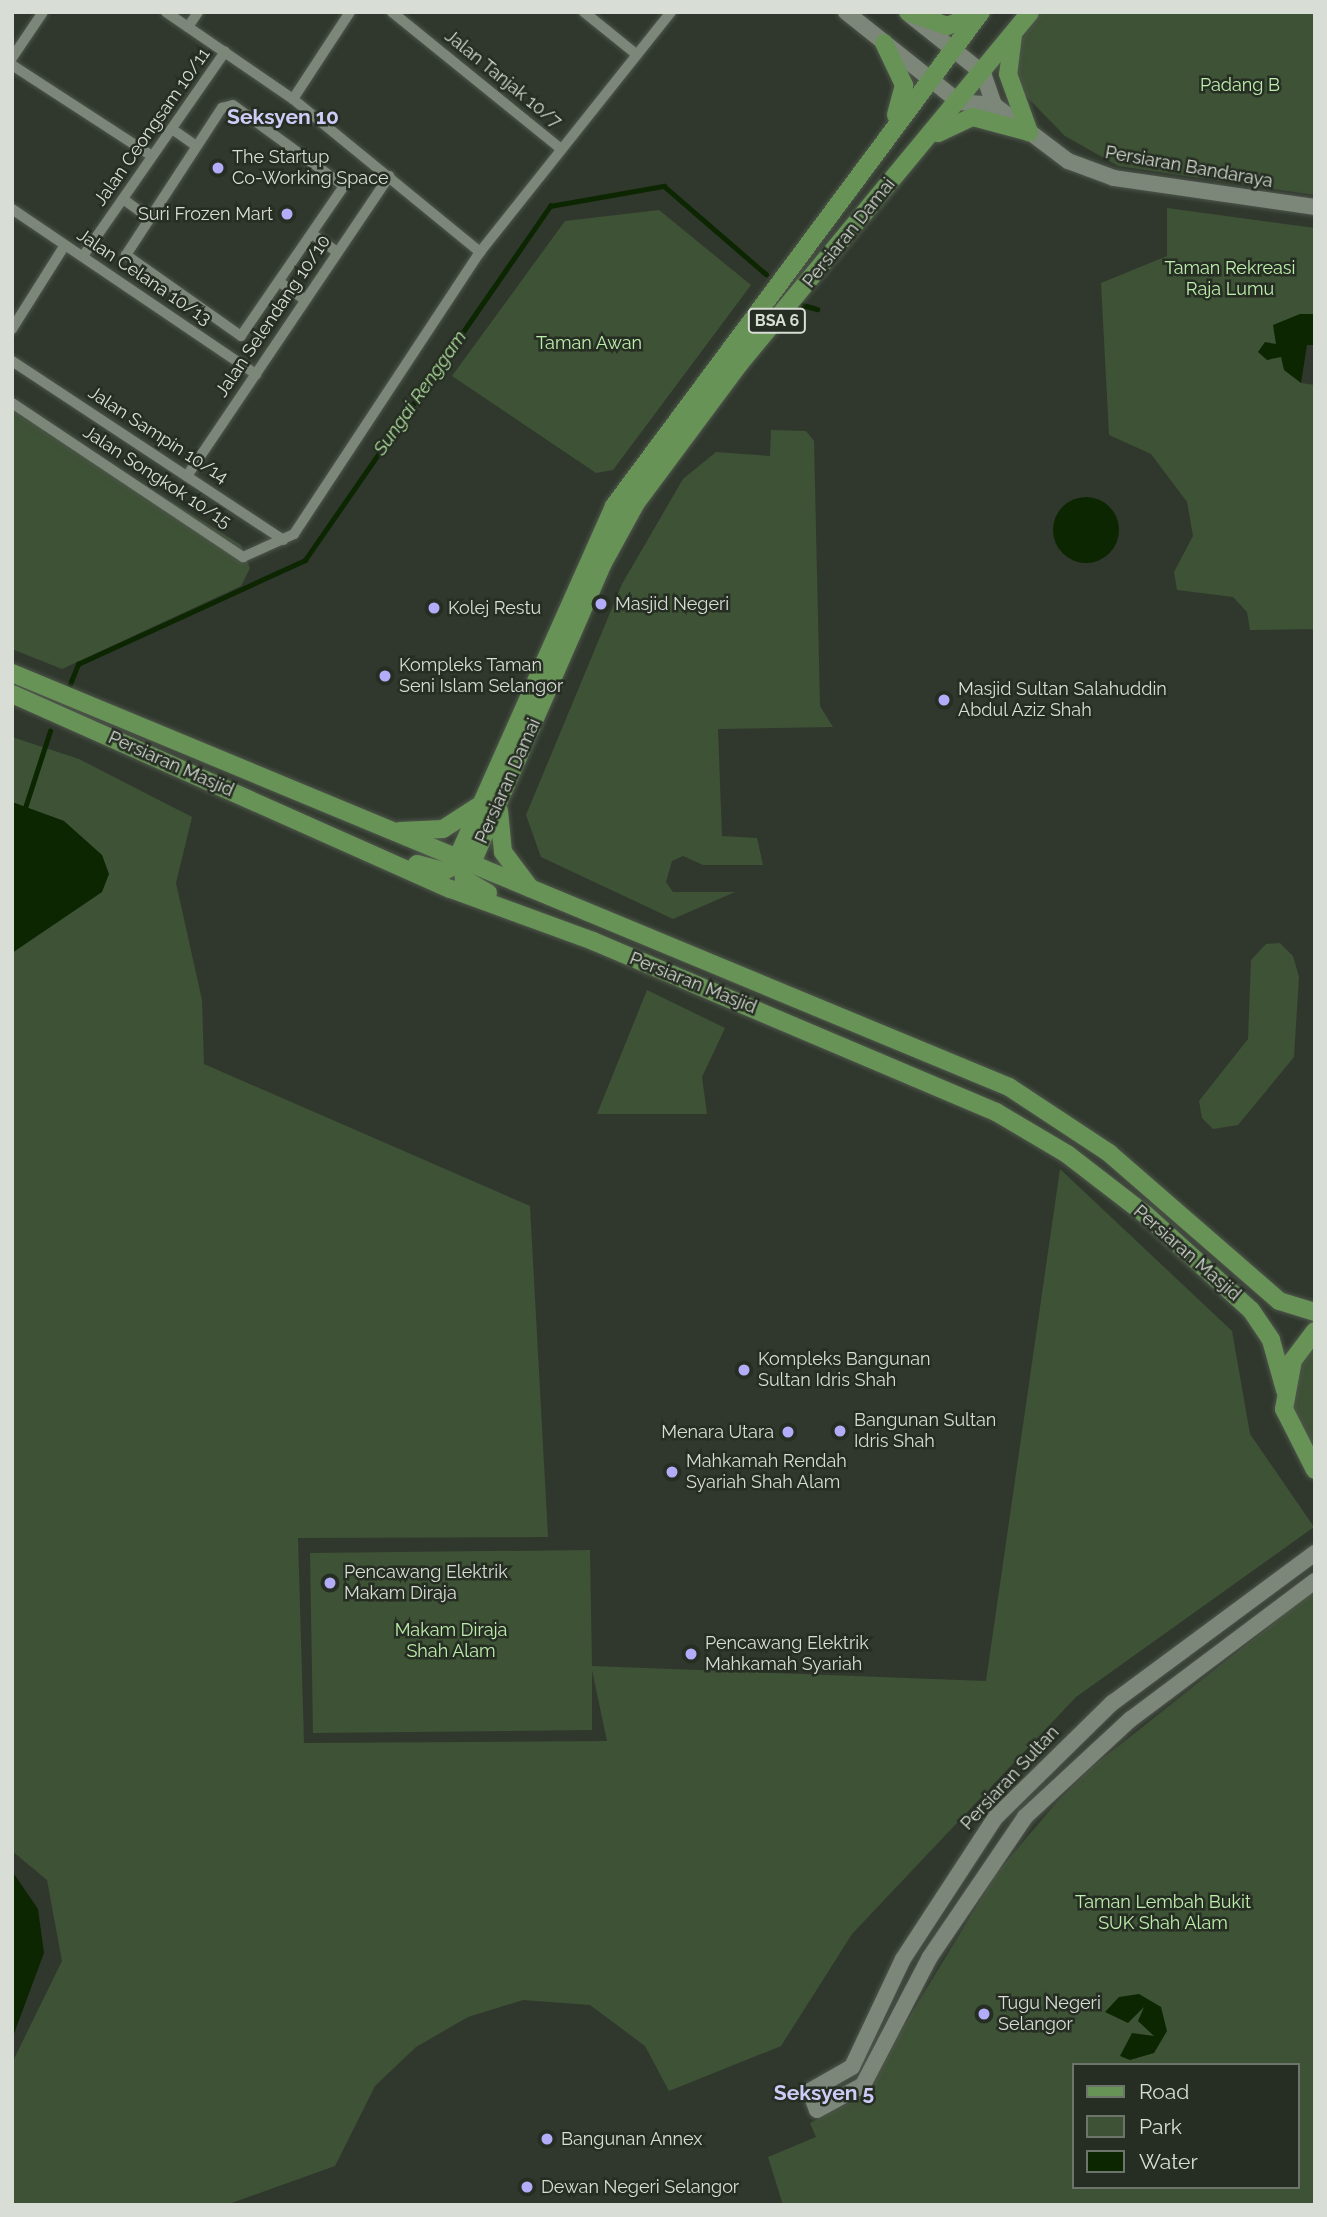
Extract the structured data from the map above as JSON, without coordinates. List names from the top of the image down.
{
  "streets": {
    "main road": ["Persiaran Damai", "BSA 6", "Persiaran Masjid"],
    "street": [
      "Jalan Tanjak 10/7",
      "Jalan Ceongsam 10/11",
      "Persiaran Bandaraya",
      "Jalan Celana 10/13",
      "Jalan Selendang 10/10",
      "Jalan Sampin 10/14",
      "Jalan Songkok 10/15",
      "Persiaran Sultan"
    ]
  },
  "crossings": [
    ["Jalan Ceongsam 10/11", "Jalan Celana 10/13"],
    ["Persiaran Damai", "Persiaran Masjid"],
    ["Jalan Celana 10/13", "Jalan Selendang 10/10"],
    ["Jalan Selendang 10/10", "Jalan Sampin 10/14"],
    ["Jalan Sampin 10/14", "Jalan Songkok 10/15"]
  ],
  "districts": ["Seksyen 10", "Seksyen 5"],
  "water": ["Sungai Renggam"],
  "parks": [
    "Padang B",
    "Taman Rekreasi Raja Lumu",
    "Taman Awan",
    "Makam Diraja Shah Alam",
    "Taman Lembah Bukit SUK Shah Alam"
  ],
  "places": [
    "The Startup Co-Working Space",
    "Suri Frozen Mart",
    "Masjid Negeri",
    "Kolej Restu",
    "Kompleks Taman Seni Islam Selangor",
    "Masjid Sultan Salahuddin Abdul Aziz Shah",
    "Kompleks Bangunan Sultan Idris Shah",
    "Bangunan Sultan Idris Shah",
    "Menara Utara",
    "Mahkamah Rendah Syariah Shah Alam",
    "Pencawang Elektrik Makam Diraja",
    "Pencawang Elektrik Mahkamah Syariah",
    "Tugu Negeri Selangor",
    "Bangunan Annex",
    "Dewan Negeri Selangor"
  ],
  "legend": ["Road", "Park", "Water"]
}
